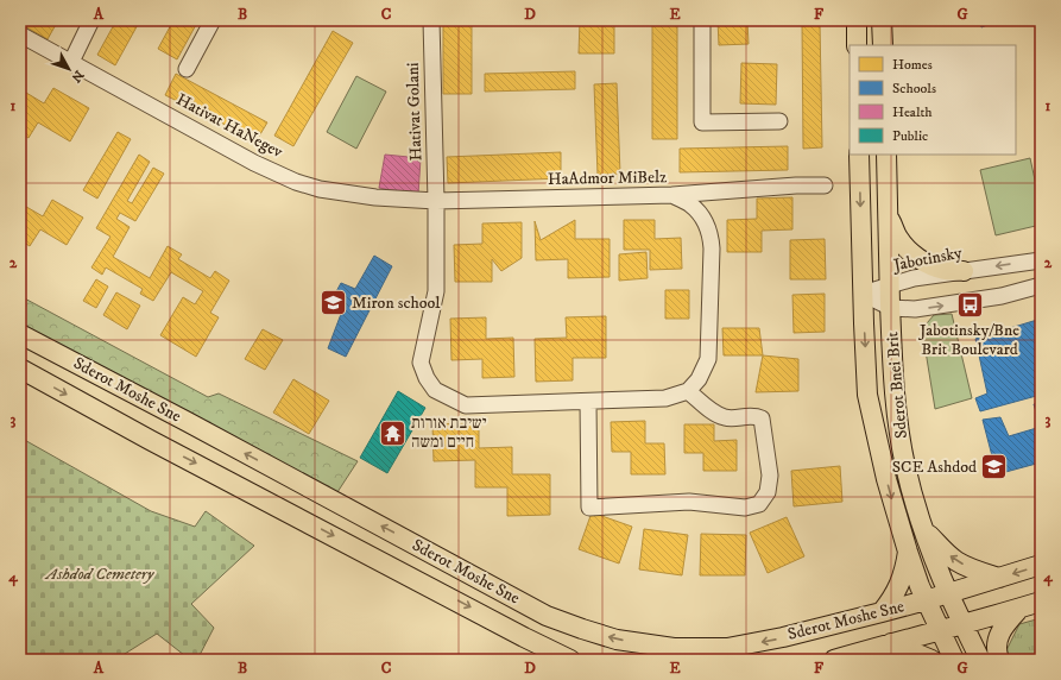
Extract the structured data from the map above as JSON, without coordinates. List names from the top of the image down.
{
  "streets": {
    "main road": ["Sderot Bnei Brit", "Sderot Moshe Sne"],
    "street": [
      "Hativat Golani",
      "Hativat HaNegev",
      "HaAdmor MiBelz",
      "Jabotinsky"
    ]
  },
  "crossings": [
    ["Hativat Golani", "Hativat HaNegev"],
    ["Hativat Golani", "HaAdmor MiBelz"],
    ["Hativat HaNegev", "HaAdmor MiBelz"],
    ["Jabotinsky", "Sderot Bnei Brit"],
    ["Sderot Bnei Brit", "Sderot Moshe Sne"]
  ],
  "parks": ["Ashdod Cemetery"],
  "places": {
    "school or university": ["Miron school", "SCE Ashdod"],
    "bus stop": ["Jabotinsky/Bne Brit Boulevard"],
    "temple": ["ישיבת אורות חיים ומשה"]
  },
  "legend": [
    "Homes",
    "Schools",
    "Health",
    "Public"
  ],
  "north": "bottom right",
  "grid": {
    "columns": [
      "A",
      "B",
      "C",
      "D",
      "E",
      "F",
      "G"
    ],
    "rows": [
      "1",
      "2",
      "3",
      "4"
    ]
  }
}
